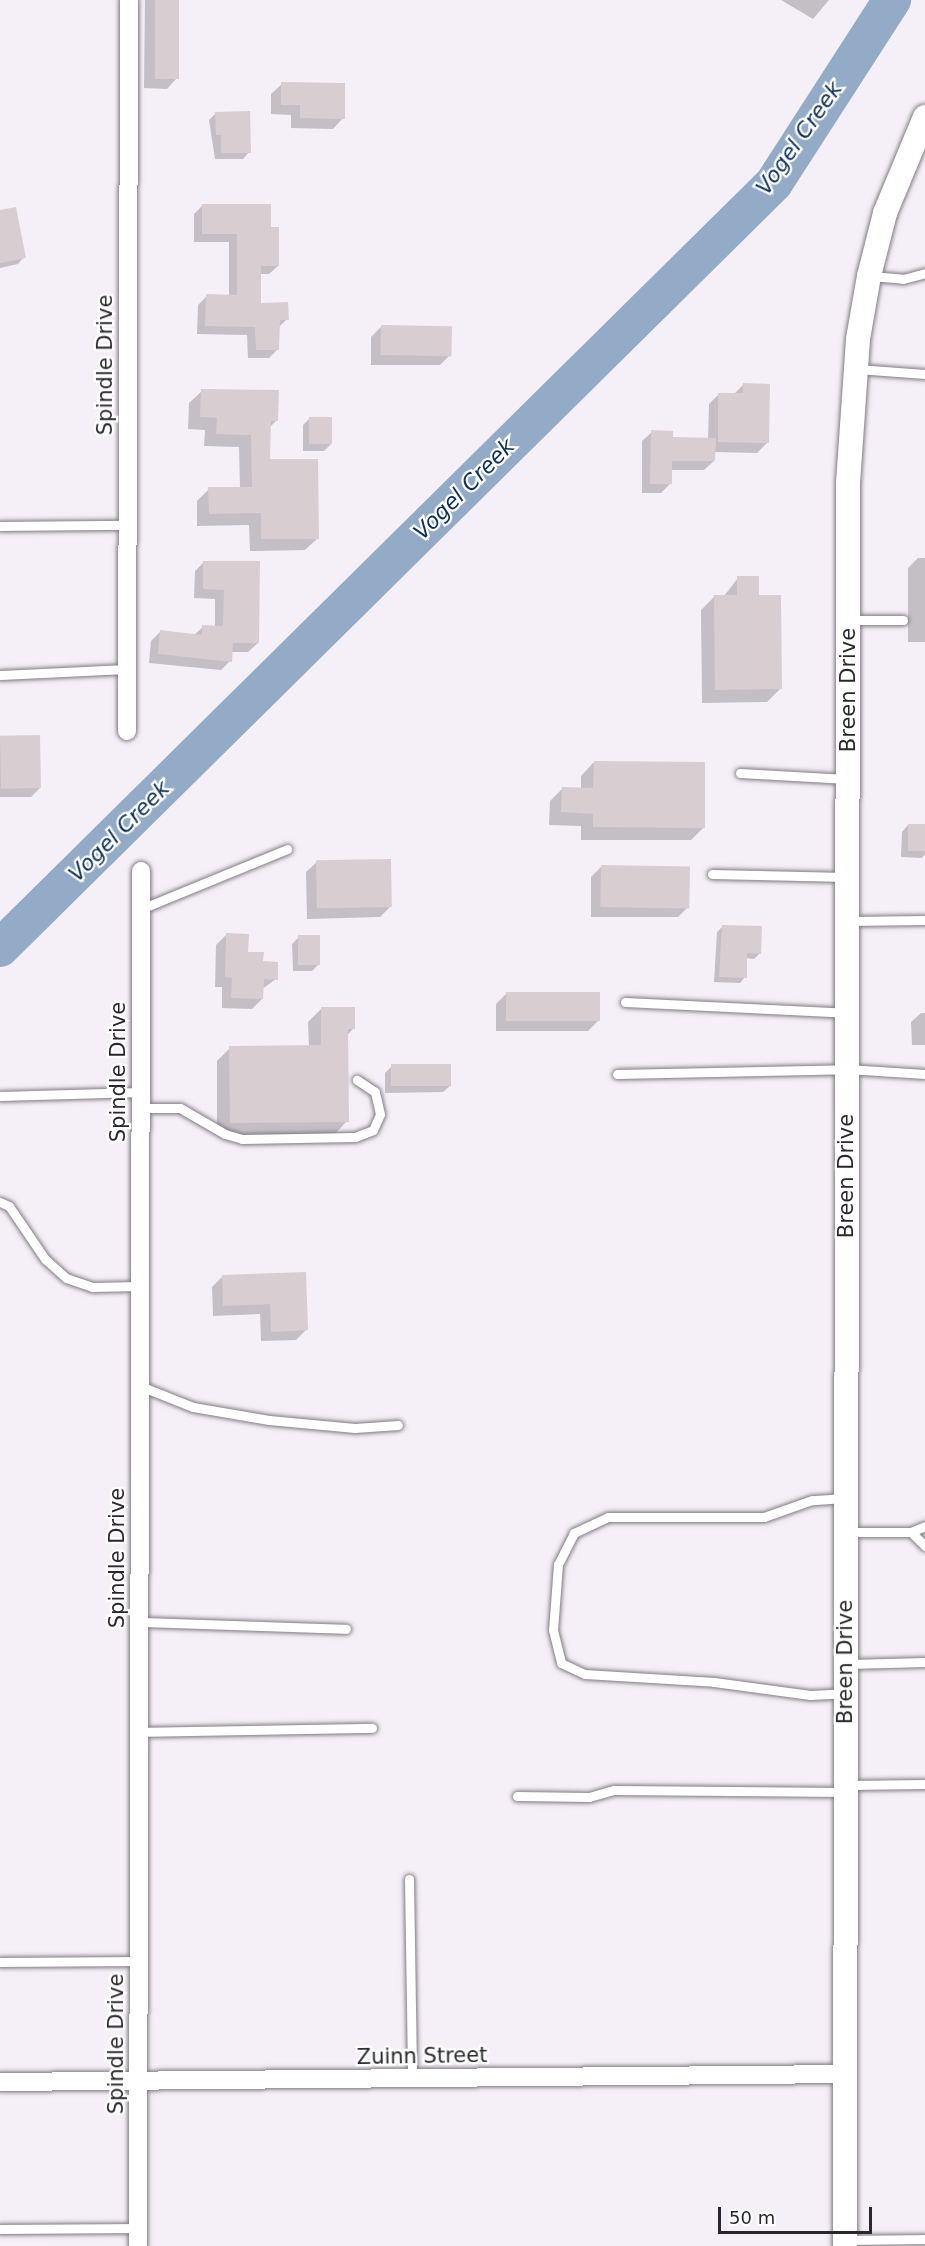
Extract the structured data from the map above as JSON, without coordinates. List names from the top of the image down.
{
  "streets": {
    "street": ["Spindle Drive", "Breen Drive", "Zuinn Street"]
  },
  "crossings": [
    ["Spindle Drive", "Zuinn Street"],
    ["Breen Drive", "Zuinn Street"]
  ],
  "water": ["Vogel Creek"],
  "scale_bar": "50 m"
}
